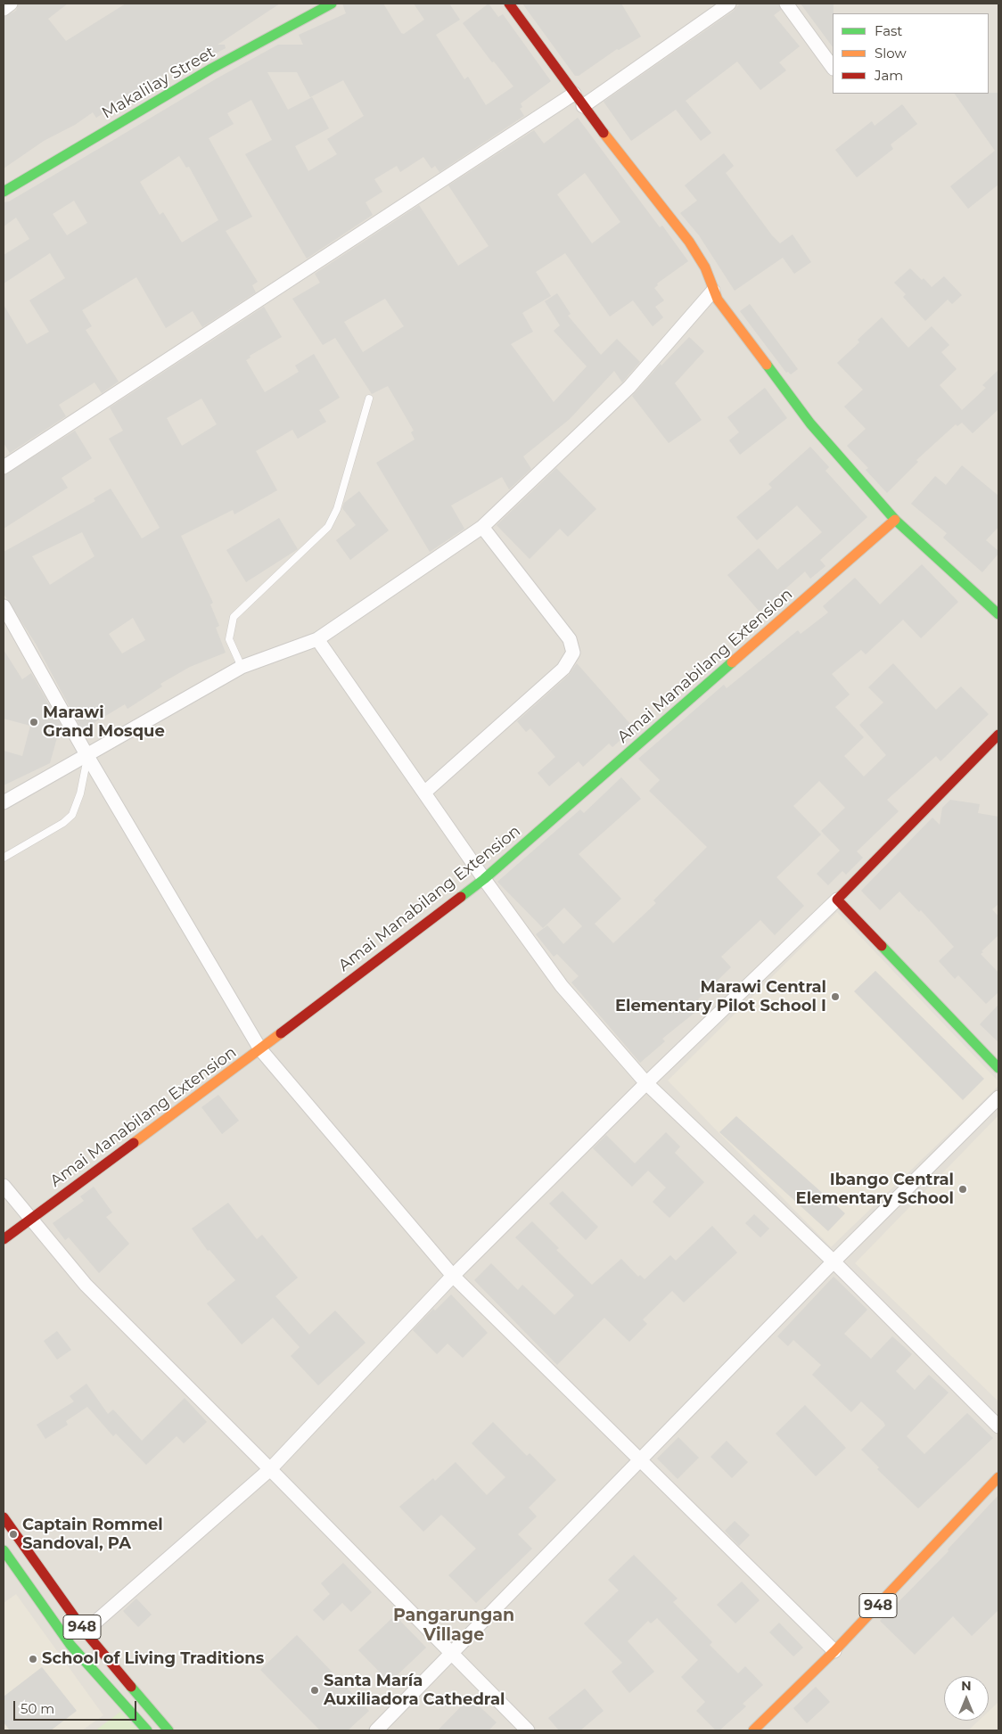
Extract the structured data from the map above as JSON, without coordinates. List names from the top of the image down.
{
  "streets": {
    "main road": ["Makalilay Street", "Amai Manabilang Extension", "948"]
  },
  "districts": ["Pangarungan Village"],
  "places": [
    "Marawi Grand Mosque",
    "Marawi Central Elementary Pilot School I",
    "Ibango Central Elementary School",
    "Captain Rommel Sandoval, PA",
    "School of Living Traditions",
    "Santa María Auxiliadora Cathedral"
  ],
  "legend": ["Fast", "Slow", "Jam"],
  "scale_bar": "50 m",
  "north": "top"
}
